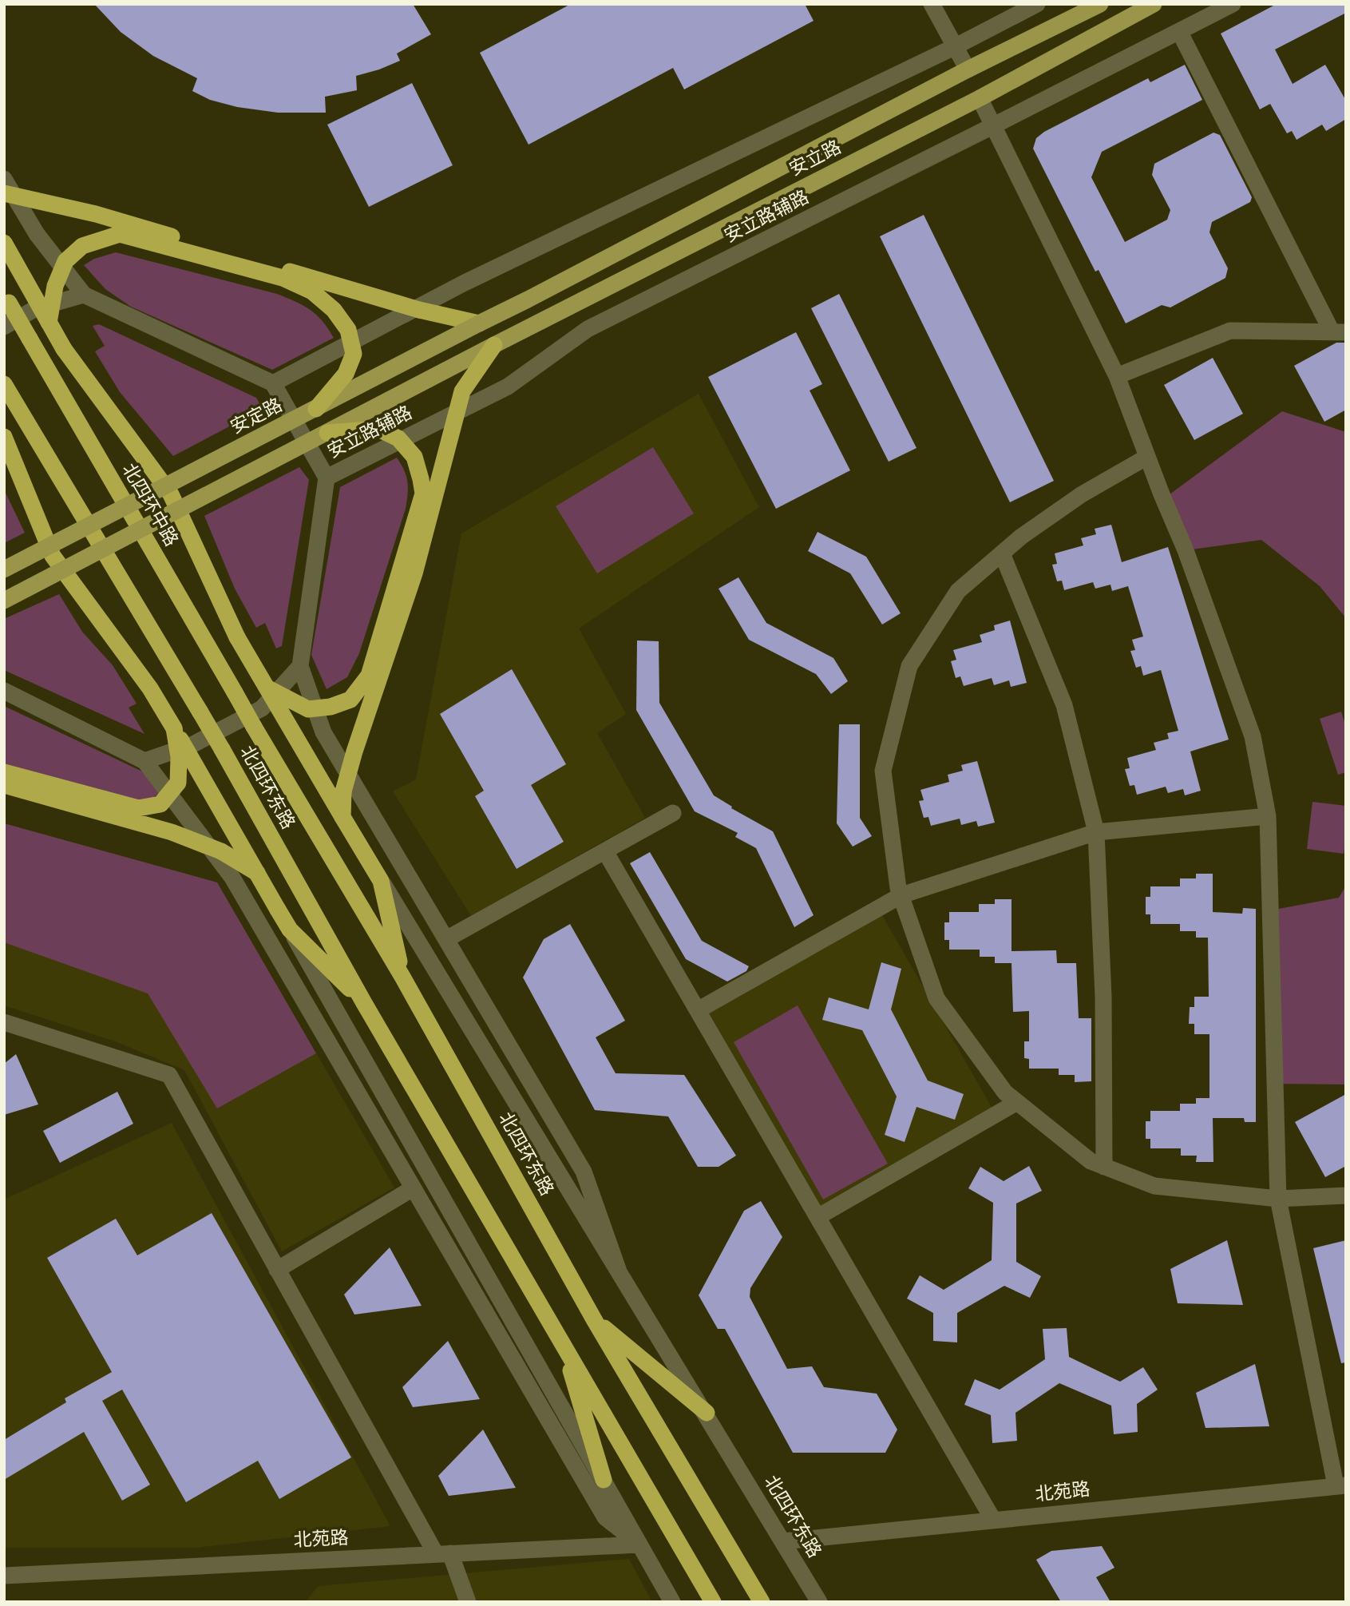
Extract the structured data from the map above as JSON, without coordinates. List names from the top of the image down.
{
  "streets": {
    "highway": ["北四环中路", "北四环东路"],
    "main road": ["安立路", "安定路"],
    "street": ["安立路辅路", "北苑路"]
  },
  "crossings": [
    ["安立路", "安定路"],
    ["北四环中路", "北四环东路"],
    ["北四环东路", "北苑路"]
  ]
}
